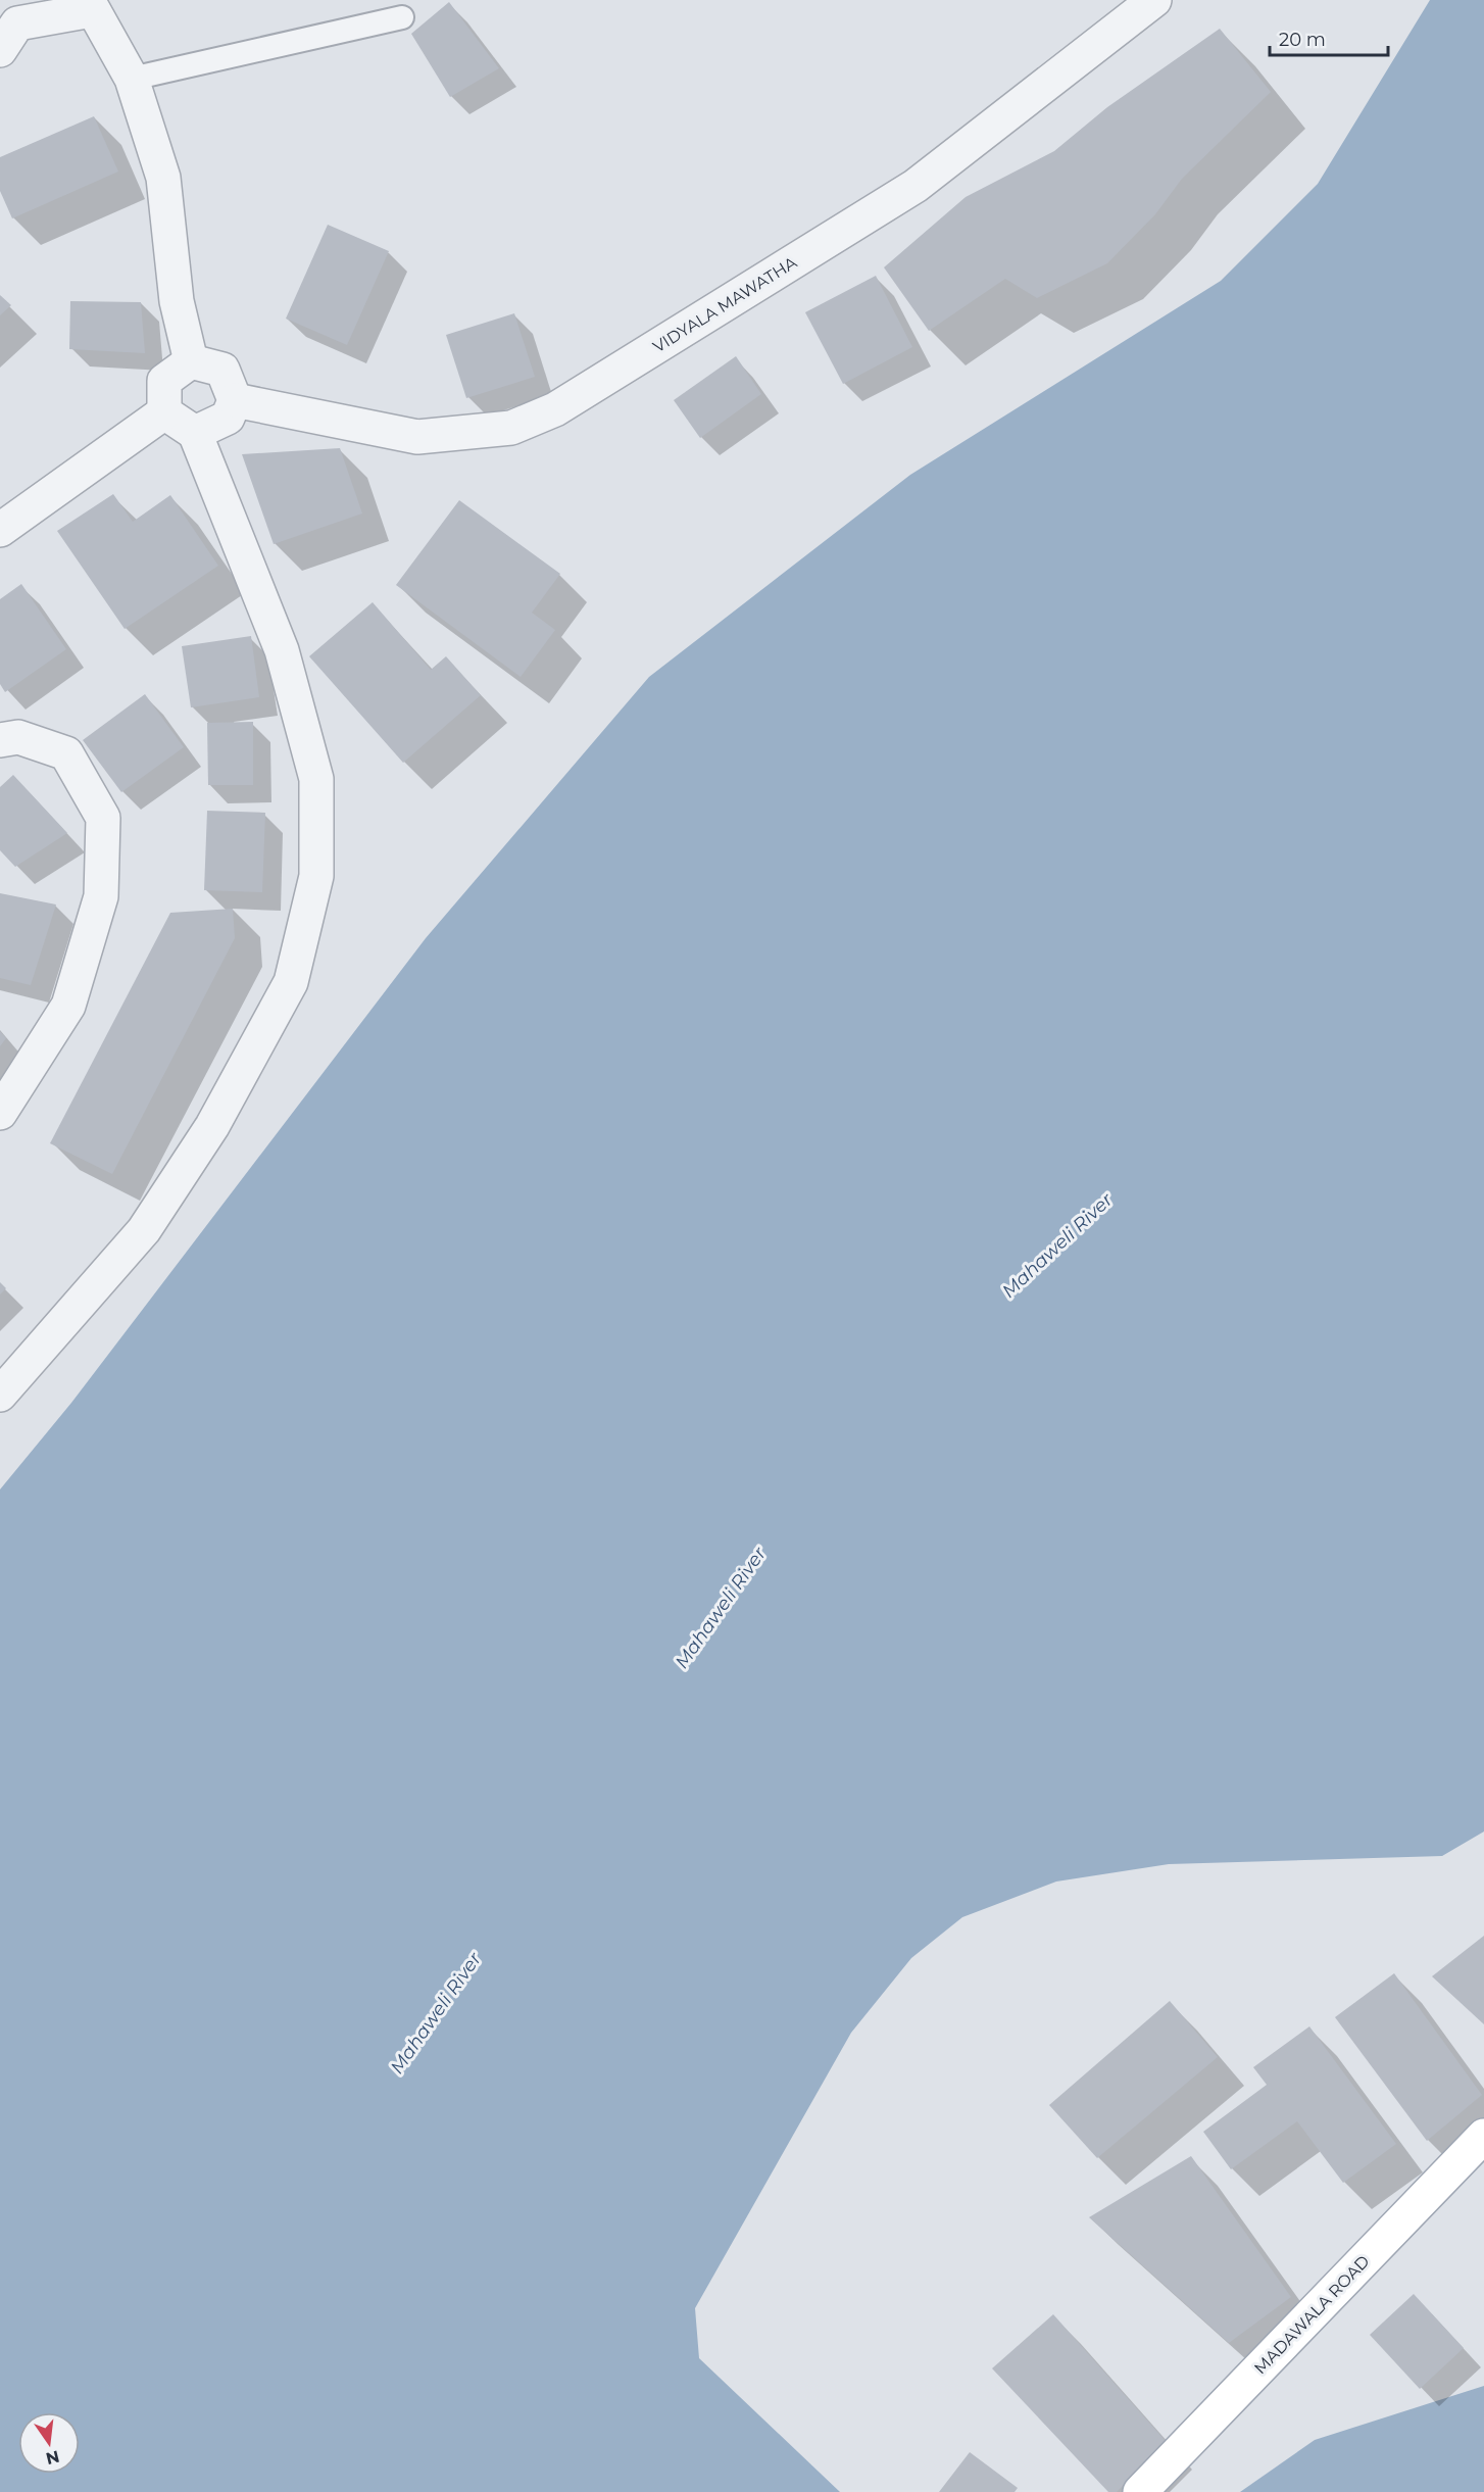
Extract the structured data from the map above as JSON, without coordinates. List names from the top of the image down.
{
  "streets": {
    "main road": ["MADAWALA ROAD"],
    "street": ["VIDYALA MAWATHA"]
  },
  "water": ["Mahaweli River"],
  "scale_bar": "20 m",
  "north": "bottom"
}
